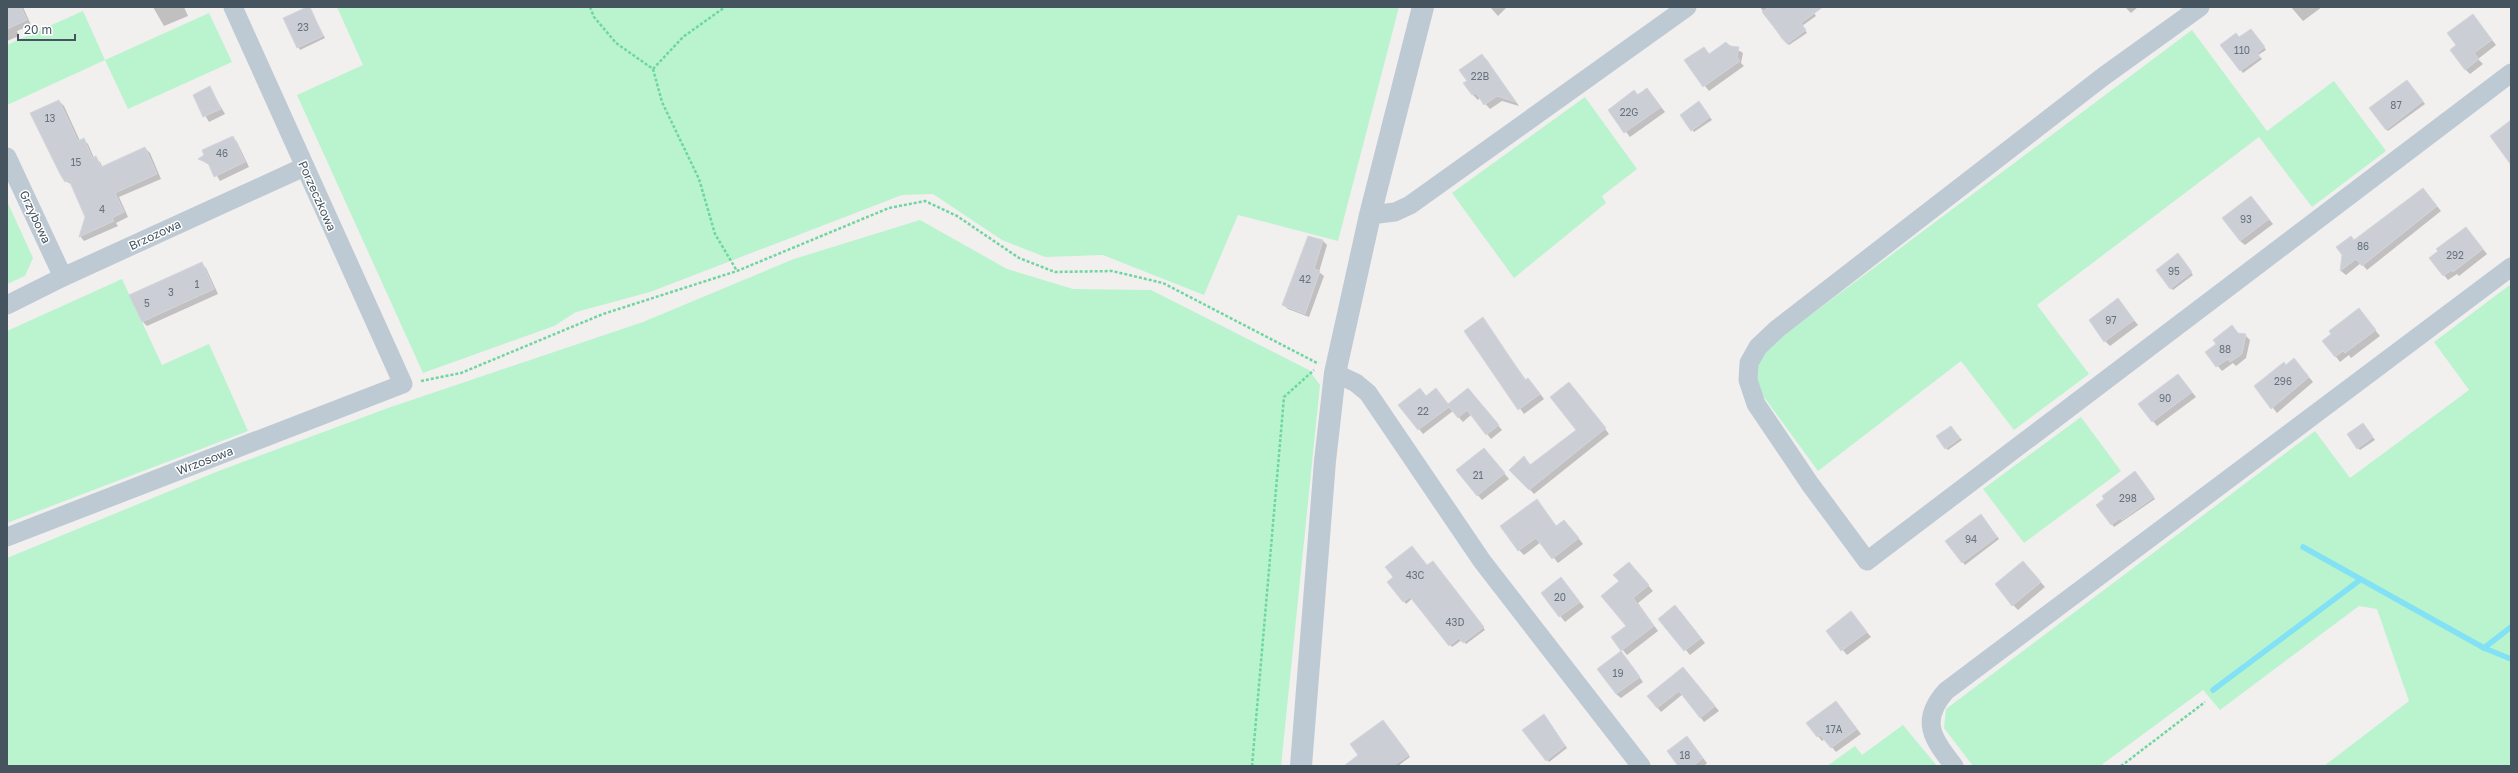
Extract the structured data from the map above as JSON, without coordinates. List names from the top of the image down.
{
  "streets": {
    "street": [
      "Porzeczkowa",
      "Grzybowa",
      "Brzozowa",
      "Wrzosowa"
    ]
  },
  "crossings": [
    ["Porzeczkowa", "Brzozowa"],
    ["Porzeczkowa", "Wrzosowa"],
    ["Grzybowa", "Brzozowa"]
  ],
  "house_numbers": [
    "23",
    "110",
    "22B",
    "87",
    "22G",
    "13",
    "46",
    "15",
    "4",
    "93",
    "86",
    "292",
    "95",
    "42",
    "1",
    "3",
    "5",
    "97",
    "88",
    "296",
    "90",
    "22",
    "21",
    "298",
    "94",
    "43C",
    "20",
    "43D",
    "19",
    "17A",
    "18"
  ],
  "scale_bar": "20 m"
}
